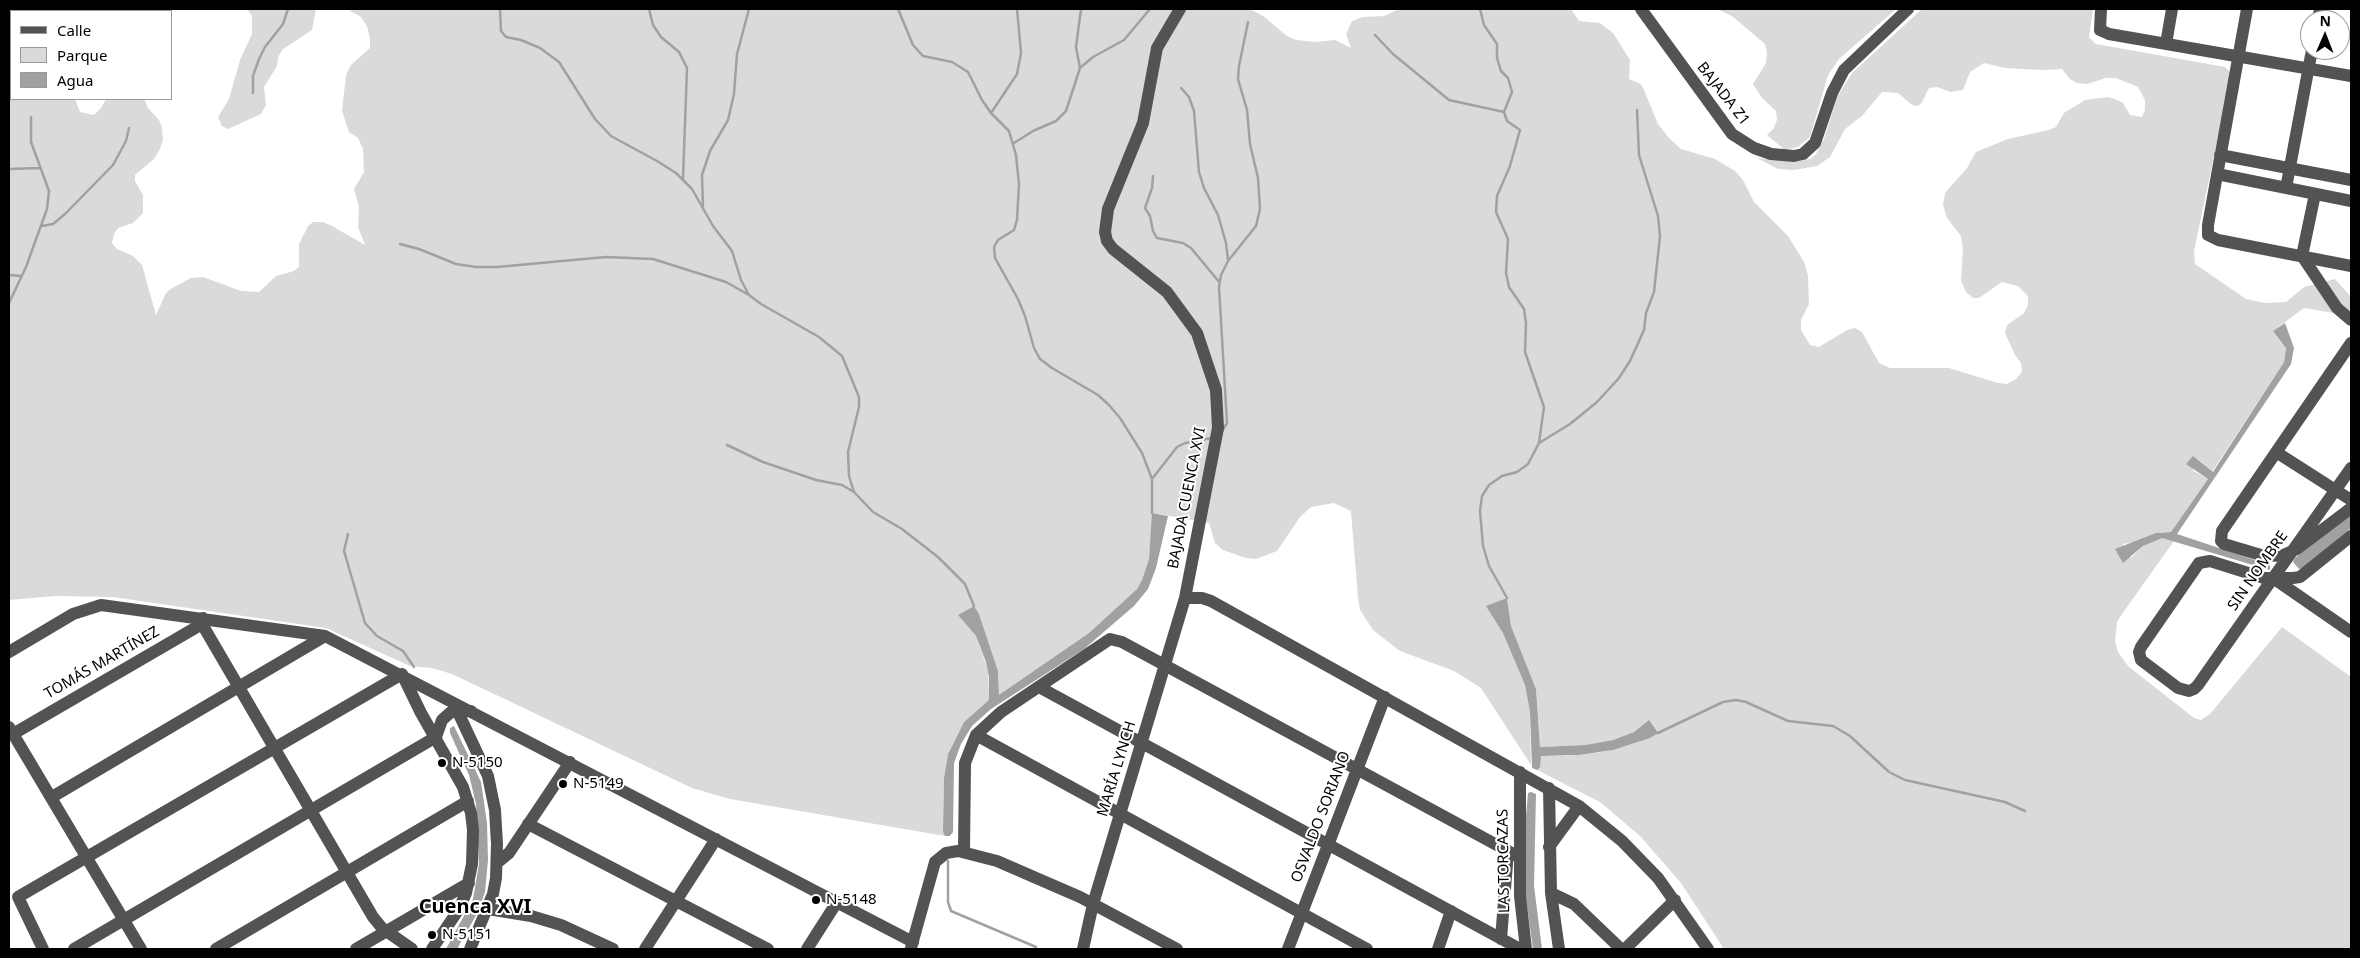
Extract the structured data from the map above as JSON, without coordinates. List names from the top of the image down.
{
  "streets": {
    "street": [
      "BAJADA Z1",
      "BAJADA CUENCA XVI",
      "SIN NOMBRE",
      "TOMÁS MARTÍNEZ",
      "MARÍA LYNCH",
      "OSVALDO SORIANO",
      "LAS TORCAZAS"
    ]
  },
  "crossings": [
    ["BAJADA CUENCA XVI", "MARÍA LYNCH"]
  ],
  "districts": ["Cuenca XVI"],
  "places": [
    "N-5150",
    "N-5149",
    "N-5148",
    "N-5151"
  ],
  "legend": ["Calle", "Parque", "Agua"],
  "north": "top"
}
